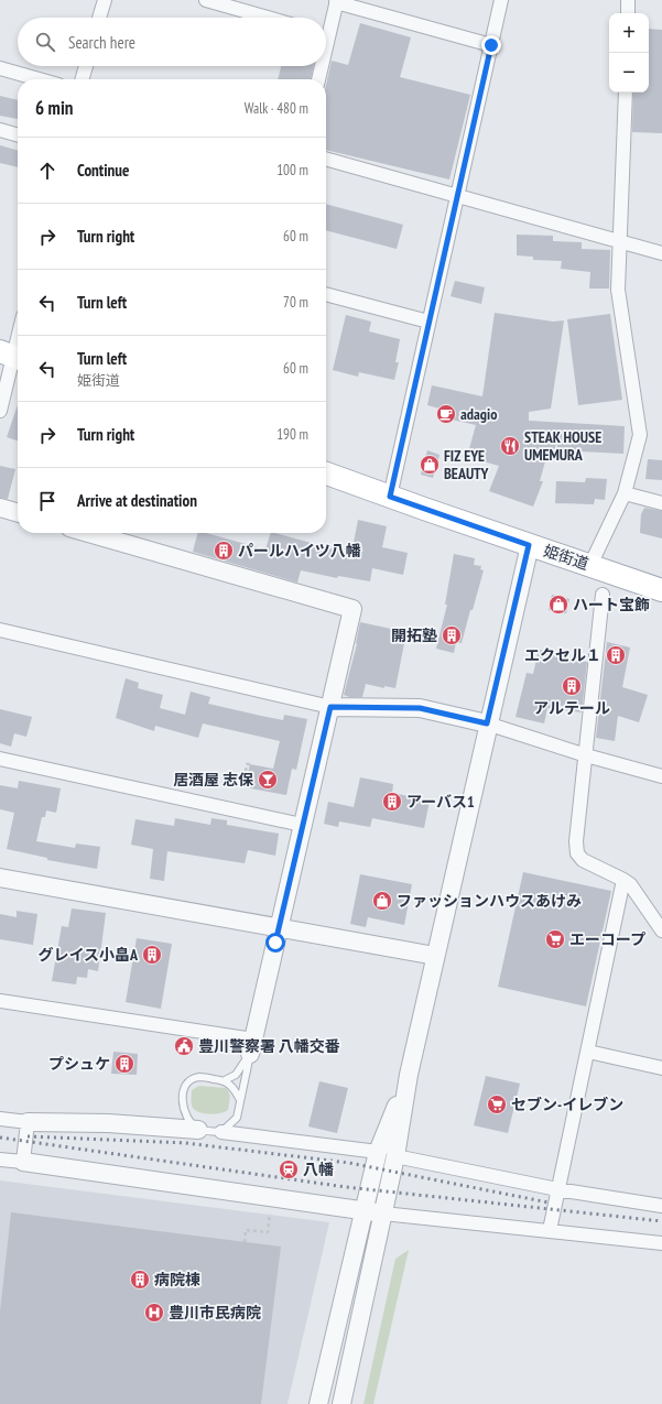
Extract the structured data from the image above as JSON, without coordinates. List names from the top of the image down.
{
  "streets": {
    "main road": ["姫街道"]
  },
  "places": {
    "cafe": ["adagio"],
    "restaurant": ["STEAK HOUSE UMEMURA"],
    "shop": ["FIZ EYE BEAUTY", "ハート宝飾", "ファッションハウスあけみ"],
    "building": [
      "パールハイツ八幡",
      "開拓塾",
      "エクセル１",
      "アルテール",
      "アーバス1",
      "グレイス小畠A",
      "プシュケ",
      "病院棟"
    ],
    "bar": ["居酒屋 志保"],
    "supermarket": ["エーコープ", "セブン-イレブン"],
    "public building": ["豊川警察署 八幡交番"],
    "station": ["八幡"],
    "hospital": ["豊川市民病院"]
  },
  "page": {
    "map_buttons": ["+", "−"],
    "search": "Search here",
    "heading": ["6 min", "Walk · 480 m"],
    "list": [
      ["Continue", "100 m"],
      ["Turn right", "60 m"],
      ["Turn left", "70 m"],
      ["Turn left", "姫街道", "60 m"],
      ["Turn right", "190 m"],
      "Arrive at destination"
    ]
  }
}
